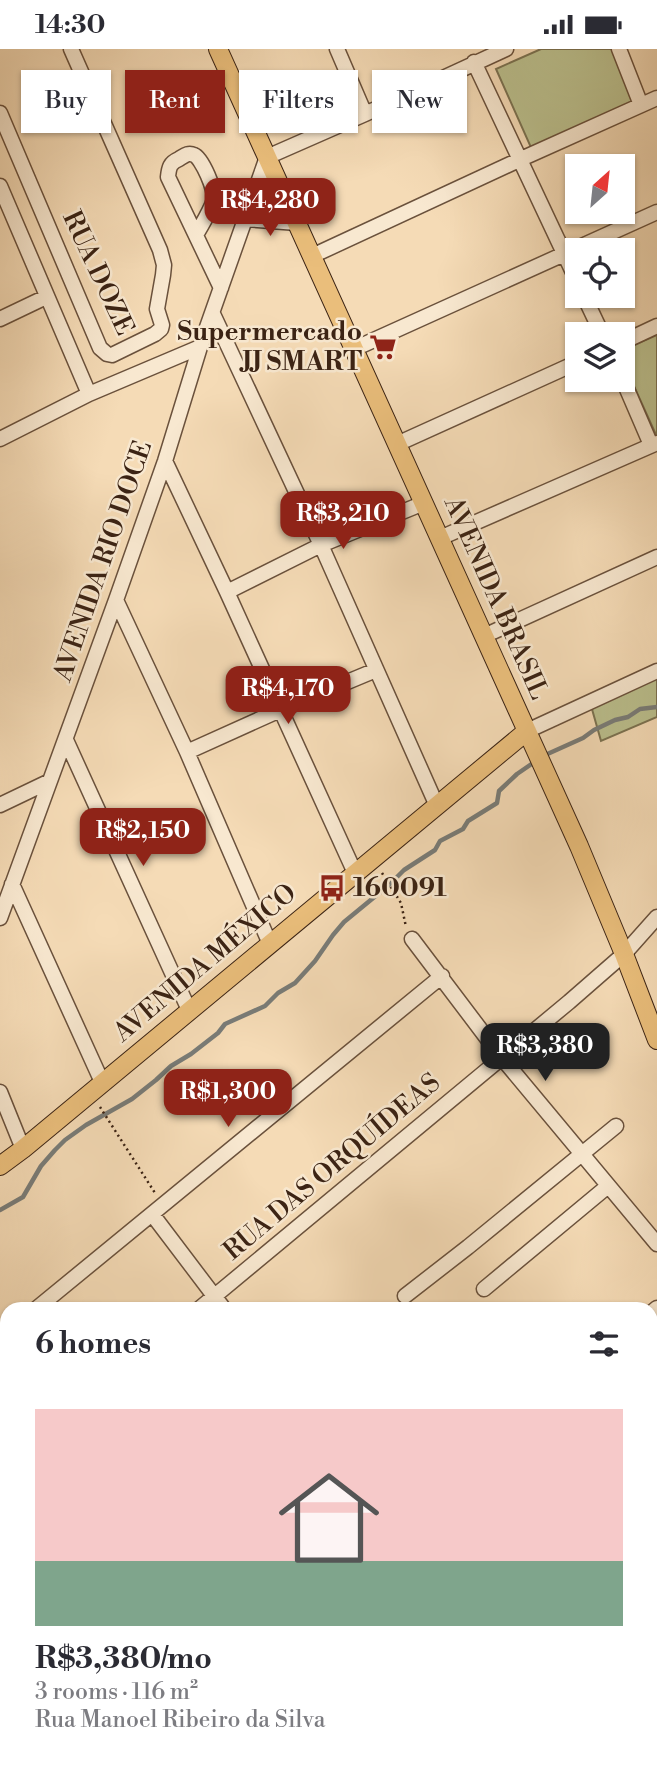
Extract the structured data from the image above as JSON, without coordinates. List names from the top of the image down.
{
  "streets": {
    "main road": ["AVENIDA BRASIL", "AVENIDA MÉXICO"],
    "street": ["RUA DOZE", "AVENIDA RIO DOCE", "RUA DAS ORQUÍDEAS"]
  },
  "crossings": [
    ["AVENIDA RIO DOCE", "AVENIDA BRASIL"],
    ["AVENIDA BRASIL", "AVENIDA MÉXICO"],
    ["AVENIDA BRASIL", "RUA DAS ORQUÍDEAS"]
  ],
  "places": {
    "supermarket": ["Supermercado JJ SMART"],
    "bus stop": ["160091"]
  },
  "north": "top right",
  "page": {
    "status": "14:30",
    "chip": [
      "Buy",
      "Rent",
      "Filters",
      "New"
    ],
    "price": [
      "R$4,280",
      "R$3,210",
      "R$4,170",
      "R$2,150",
      "R$3,380",
      "R$1,300"
    ],
    "heading": "6 homes",
    "list": [
      {
        "name": "R$3,380/mo",
        "note": "3 rooms · 116 m² · Rua Manoel Ribeiro da Silva"
      }
    ]
  }
}
